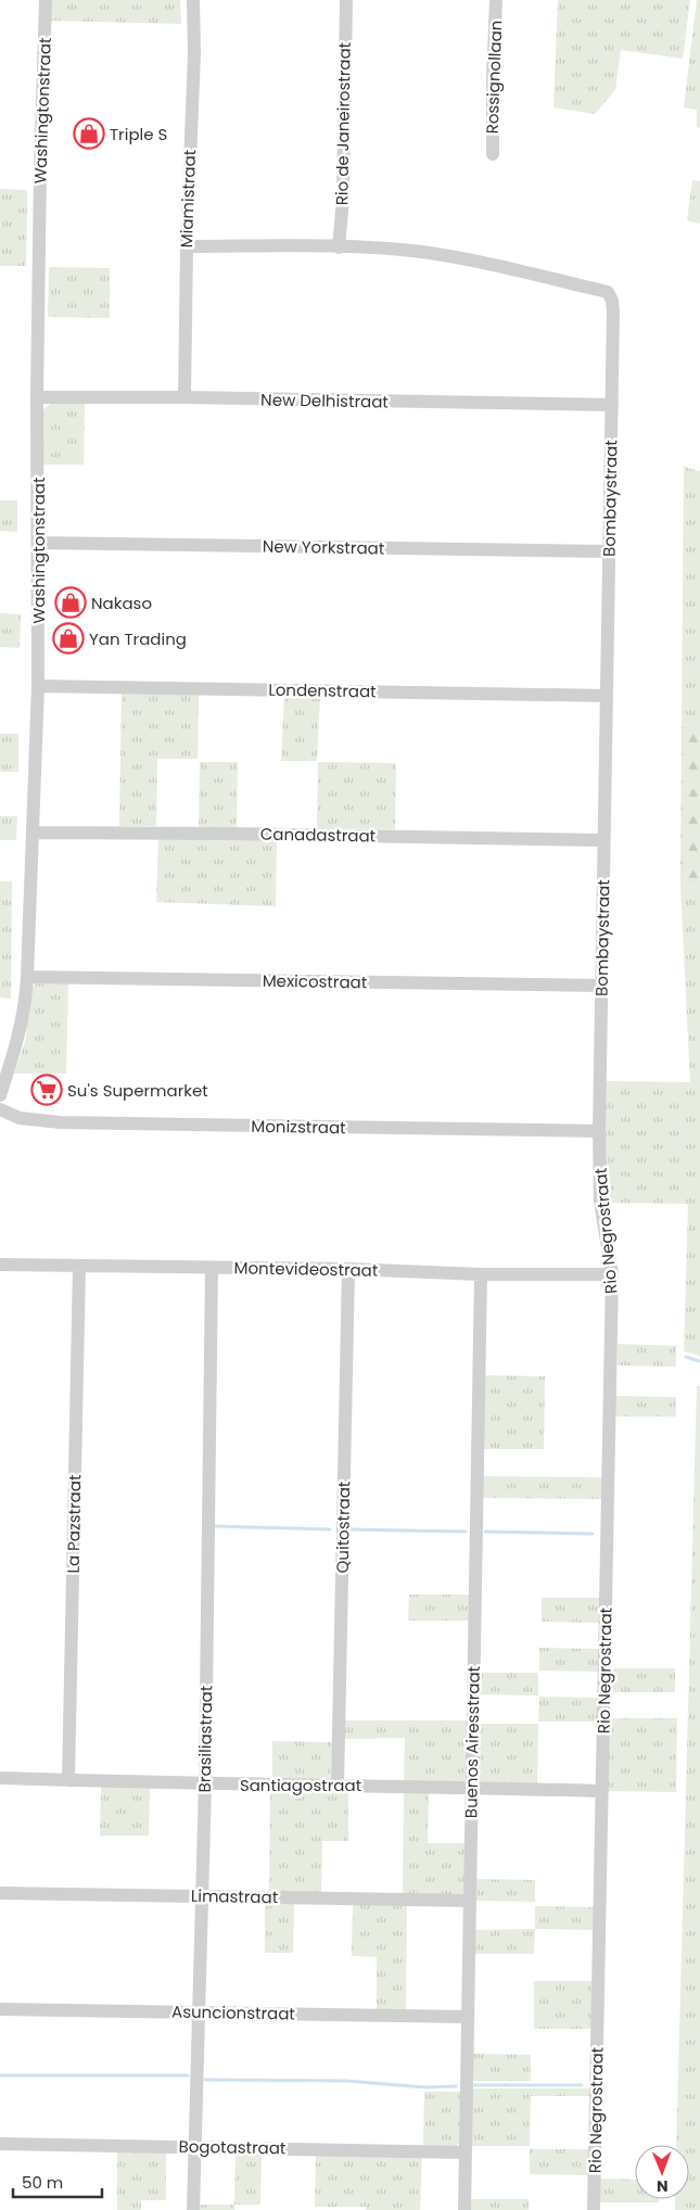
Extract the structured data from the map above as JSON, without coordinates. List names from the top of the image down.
{
  "streets": {
    "street": [
      "Rossignollaan",
      "Washingtonstraat",
      "Rio de Janeirostraat",
      "Miamistraat",
      "New Delhistraat",
      "Bombaystraat",
      "New Yorkstraat",
      "Londenstraat",
      "Canadastraat",
      "Mexicostraat",
      "Monizstraat",
      "Rio Negrostraat",
      "Montevideostraat",
      "La Pazstraat",
      "Quitostraat",
      "Brasiliastraat",
      "Buenos Airesstraat",
      "Santiagostraat",
      "Limastraat",
      "Asuncionstraat",
      "Bogotastraat"
    ]
  },
  "crossings": [
    ["Washingtonstraat", "New Delhistraat"],
    ["Washingtonstraat", "New Yorkstraat"],
    ["Washingtonstraat", "Londenstraat"],
    ["Washingtonstraat", "Canadastraat"],
    ["Washingtonstraat", "Mexicostraat"],
    ["Rio de Janeirostraat", "Bombaystraat"],
    ["Miamistraat", "New Delhistraat"],
    ["Miamistraat", "Bombaystraat"],
    ["New Delhistraat", "Bombaystraat"],
    ["Bombaystraat", "New Yorkstraat"],
    ["Bombaystraat", "Londenstraat"],
    ["Bombaystraat", "Canadastraat"],
    ["Bombaystraat", "Mexicostraat"],
    ["Bombaystraat", "Monizstraat"],
    ["Bombaystraat", "Rio Negrostraat"],
    ["Monizstraat", "Rio Negrostraat"],
    ["Rio Negrostraat", "Montevideostraat"],
    ["Rio Negrostraat", "Santiagostraat"],
    ["Montevideostraat", "La Pazstraat"],
    ["Montevideostraat", "Quitostraat"],
    ["Montevideostraat", "Brasiliastraat"],
    ["Montevideostraat", "Buenos Airesstraat"],
    ["La Pazstraat", "Santiagostraat"],
    ["Quitostraat", "Santiagostraat"],
    ["Brasiliastraat", "Santiagostraat"],
    ["Brasiliastraat", "Limastraat"],
    ["Brasiliastraat", "Asuncionstraat"],
    ["Brasiliastraat", "Bogotastraat"],
    ["Buenos Airesstraat", "Santiagostraat"],
    ["Buenos Airesstraat", "Limastraat"],
    ["Buenos Airesstraat", "Asuncionstraat"],
    ["Buenos Airesstraat", "Bogotastraat"]
  ],
  "places": {
    "shop": ["Triple S", "Nakaso", "Yan Trading"],
    "supermarket": ["Su's Supermarket"]
  },
  "scale_bar": "50 m",
  "north": "bottom"
}
